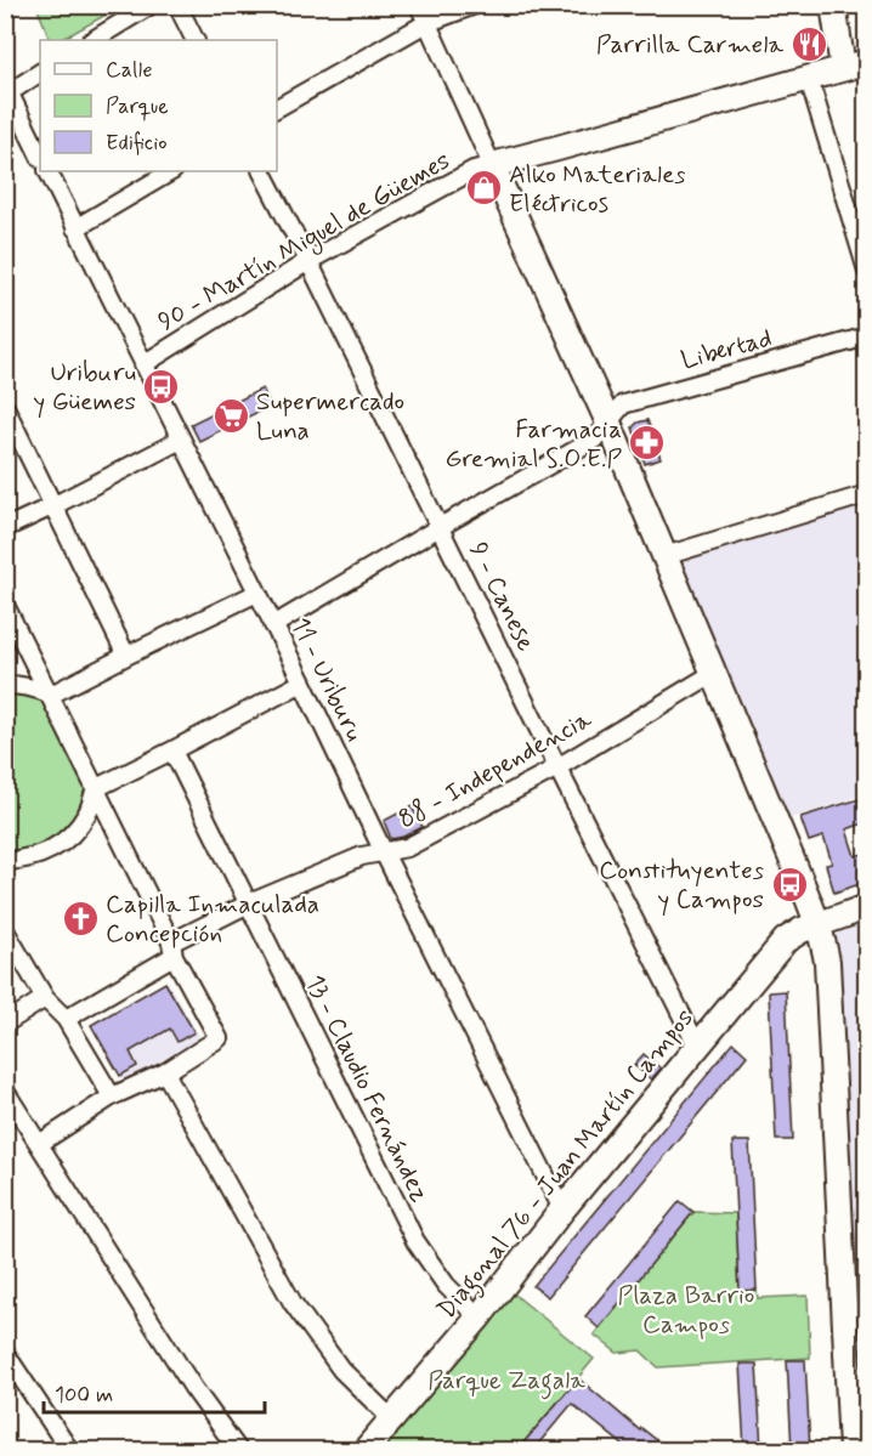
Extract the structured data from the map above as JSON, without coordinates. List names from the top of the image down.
{
  "streets": {
    "main road": ["Diagonal 76 - Juan Martín Campos"],
    "street": [
      "90 - Martín Miguel de Güemes",
      "Libertad",
      "9 - Canese",
      "11 - Uriburu",
      "88 - Independencia",
      "13 - Claudio Fernández"
    ]
  },
  "crossings": [
    ["90 - Martín Miguel de Güemes", "9 - Canese"],
    ["90 - Martín Miguel de Güemes", "11 - Uriburu"],
    ["Libertad", "9 - Canese"],
    ["Libertad", "11 - Uriburu"],
    ["9 - Canese", "88 - Independencia"],
    ["9 - Canese", "Diagonal 76 - Juan Martín Campos"],
    ["11 - Uriburu", "88 - Independencia"],
    ["11 - Uriburu", "Diagonal 76 - Juan Martín Campos"],
    ["88 - Independencia", "13 - Claudio Fernández"],
    ["13 - Claudio Fernández", "Diagonal 76 - Juan Martín Campos"]
  ],
  "parks": ["Plaza Barrio Campos", "Parque Zagala"],
  "places": {
    "restaurant": ["Parrilla Carmela"],
    "shop": ["Alko Materiales Eléctricos"],
    "bus stop": ["Uriburu y Güemes", "Constituyentes y Campos"],
    "supermarket": ["Supermercado Luna"],
    "pharmacy": ["Farmacia Gremial S.O.E.P"],
    "church": ["Capilla Inmaculada Concepción"]
  },
  "legend": ["Calle", "Parque", "Edificio"],
  "scale_bar": "100 m"
}
